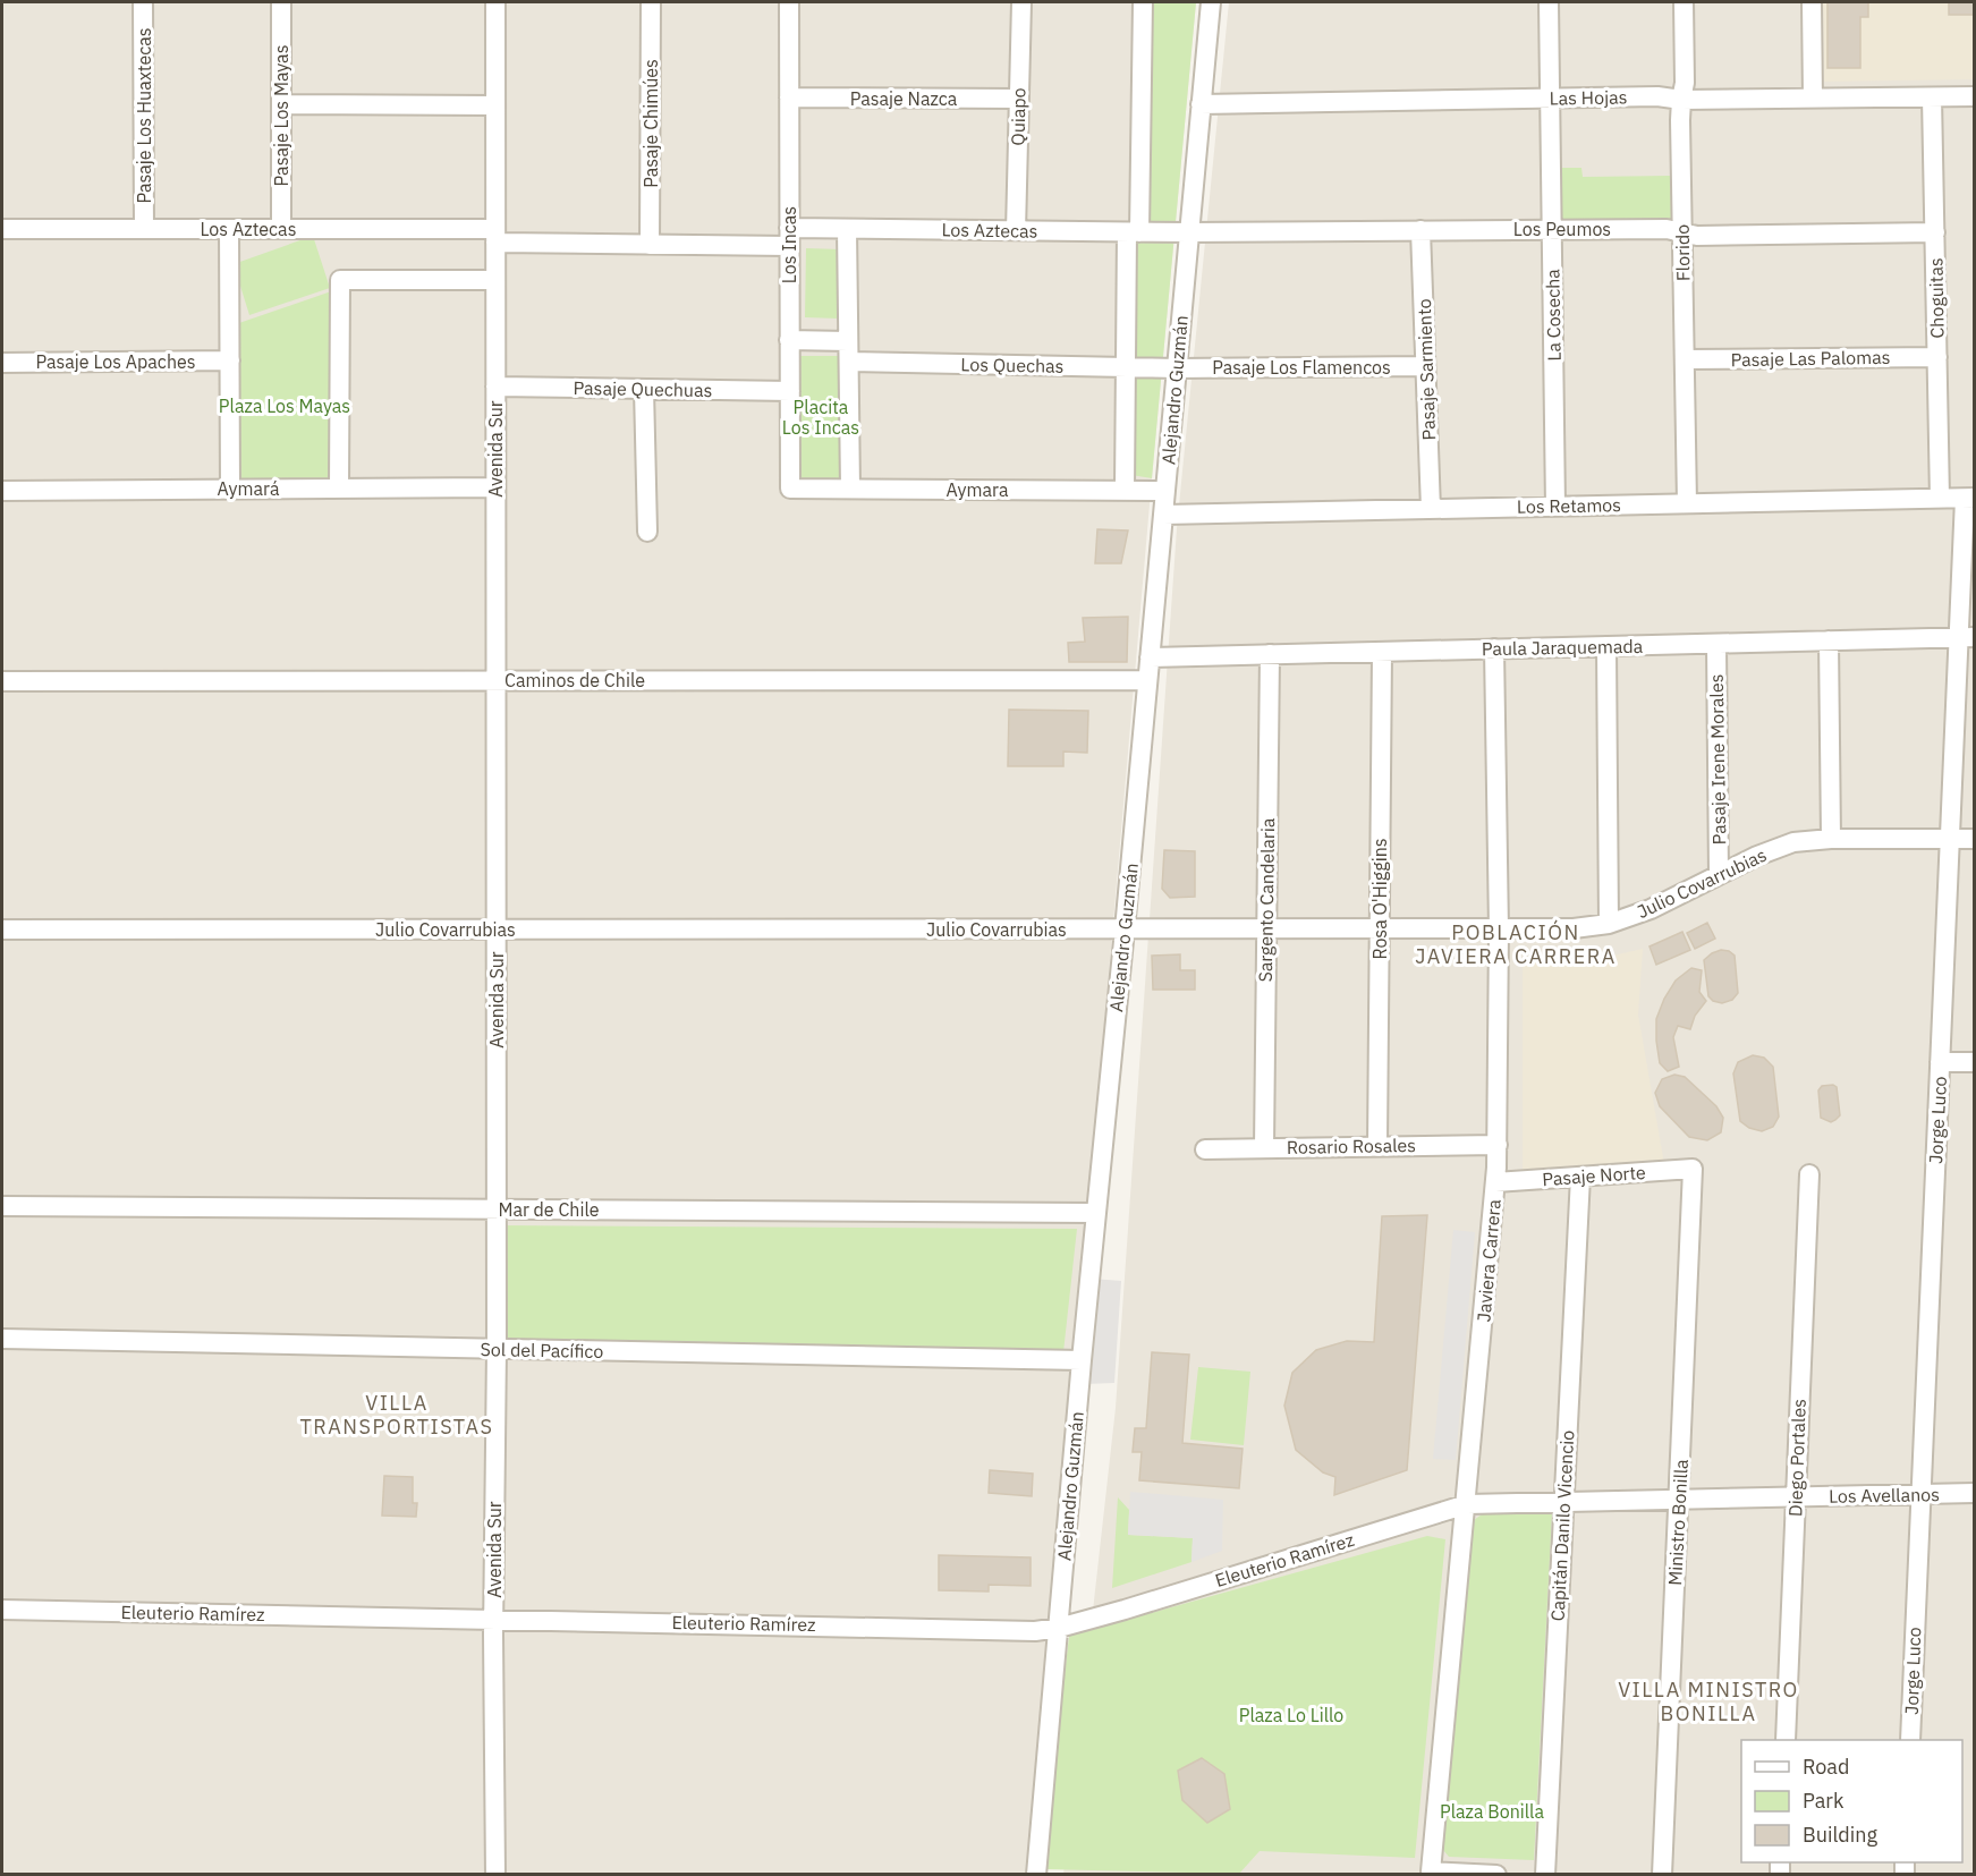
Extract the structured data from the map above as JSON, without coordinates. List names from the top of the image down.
{
  "streets": {
    "street": [
      "Las Hojas",
      "Pasaje Nazca",
      "Pasaje Los Huaxtecas",
      "Pasaje Los Mayas",
      "Quiapo",
      "Pasaje Chimúes",
      "Los Aztecas",
      "Los Peumos",
      "Los Incas",
      "Florido",
      "Choguitas",
      "La Cosecha",
      "Pasaje Las Palomas",
      "Pasaje Los Apaches",
      "Los Quechas",
      "Pasaje Los Flamencos",
      "Pasaje Sarmiento",
      "Pasaje Quechuas",
      "Alejandro Guzmán",
      "Avenida Sur",
      "Aymará",
      "Aymara",
      "Los Retamos",
      "Paula Jaraquemada",
      "Caminos de Chile",
      "Pasaje Irene Morales",
      "Julio Covarrubias",
      "Rosa O'Higgins",
      "Sargento Candelaria",
      "Jorge Luco",
      "Rosario Rosales",
      "Pasaje Norte",
      "Mar de Chile",
      "Javiera Carrera",
      "Sol del Pacífico",
      "Diego Portales",
      "Los Avellanos",
      "Ministro Bonilla",
      "Capitán Danilo Vicencio",
      "Eleuterio Ramírez"
    ]
  },
  "crossings": [
    ["Las Hojas", "Florido"],
    ["Las Hojas", "Choguitas"],
    ["Las Hojas", "La Cosecha"],
    ["Las Hojas", "Alejandro Guzmán"],
    ["Pasaje Nazca", "Quiapo"],
    ["Pasaje Nazca", "Los Incas"],
    ["Pasaje Los Huaxtecas", "Los Aztecas"],
    ["Pasaje Los Mayas", "Los Aztecas"],
    ["Quiapo", "Los Aztecas"],
    ["Pasaje Chimúes", "Los Aztecas"],
    ["Los Aztecas", "Los Peumos"],
    ["Los Aztecas", "Los Incas"],
    ["Los Aztecas", "Alejandro Guzmán"],
    ["Los Aztecas", "Avenida Sur"],
    ["Los Peumos", "Florido"],
    ["Los Peumos", "Choguitas"],
    ["Los Peumos", "La Cosecha"],
    ["Los Peumos", "Pasaje Sarmiento"],
    ["Los Peumos", "Alejandro Guzmán"],
    ["Los Incas", "Pasaje Quechuas"],
    ["Los Incas", "Aymara"],
    ["Florido", "Pasaje Las Palomas"],
    ["Florido", "Los Retamos"],
    ["Choguitas", "Pasaje Las Palomas"],
    ["Choguitas", "Los Retamos"],
    ["La Cosecha", "Los Retamos"],
    ["Los Quechas", "Pasaje Los Flamencos"],
    ["Los Quechas", "Alejandro Guzmán"],
    ["Pasaje Los Flamencos", "Pasaje Sarmiento"],
    ["Pasaje Los Flamencos", "Alejandro Guzmán"],
    ["Pasaje Sarmiento", "Los Retamos"],
    ["Pasaje Quechuas", "Avenida Sur"],
    ["Alejandro Guzmán", "Aymara"],
    ["Alejandro Guzmán", "Los Retamos"],
    ["Alejandro Guzmán", "Paula Jaraquemada"],
    ["Alejandro Guzmán", "Caminos de Chile"],
    ["Alejandro Guzmán", "Julio Covarrubias"],
    ["Alejandro Guzmán", "Mar de Chile"],
    ["Alejandro Guzmán", "Sol del Pacífico"],
    ["Alejandro Guzmán", "Eleuterio Ramírez"],
    ["Avenida Sur", "Aymará"],
    ["Avenida Sur", "Caminos de Chile"],
    ["Avenida Sur", "Julio Covarrubias"],
    ["Avenida Sur", "Mar de Chile"],
    ["Avenida Sur", "Sol del Pacífico"],
    ["Avenida Sur", "Eleuterio Ramírez"],
    ["Los Retamos", "Jorge Luco"],
    ["Paula Jaraquemada", "Pasaje Irene Morales"],
    ["Paula Jaraquemada", "Rosa O'Higgins"],
    ["Paula Jaraquemada", "Sargento Candelaria"],
    ["Paula Jaraquemada", "Jorge Luco"],
    ["Paula Jaraquemada", "Javiera Carrera"],
    ["Pasaje Irene Morales", "Julio Covarrubias"],
    ["Julio Covarrubias", "Rosa O'Higgins"],
    ["Julio Covarrubias", "Sargento Candelaria"],
    ["Julio Covarrubias", "Jorge Luco"],
    ["Julio Covarrubias", "Javiera Carrera"],
    ["Rosa O'Higgins", "Rosario Rosales"],
    ["Sargento Candelaria", "Rosario Rosales"],
    ["Jorge Luco", "Los Avellanos"],
    ["Rosario Rosales", "Javiera Carrera"],
    ["Pasaje Norte", "Javiera Carrera"],
    ["Pasaje Norte", "Ministro Bonilla"],
    ["Pasaje Norte", "Capitán Danilo Vicencio"],
    ["Javiera Carrera", "Los Avellanos"],
    ["Javiera Carrera", "Eleuterio Ramírez"],
    ["Diego Portales", "Los Avellanos"],
    ["Los Avellanos", "Ministro Bonilla"],
    ["Los Avellanos", "Capitán Danilo Vicencio"],
    ["Los Avellanos", "Eleuterio Ramírez"]
  ],
  "districts": ["POBLACIÓN JAVIERA CARRERA", "VILLA TRANSPORTISTAS", "VILLA MINISTRO BONILLA"],
  "parks": [
    "Plaza Los Mayas",
    "Placita Los Incas",
    "Plaza Lo Lillo",
    "Plaza Bonilla"
  ],
  "legend": ["Road", "Park", "Building"]
}
